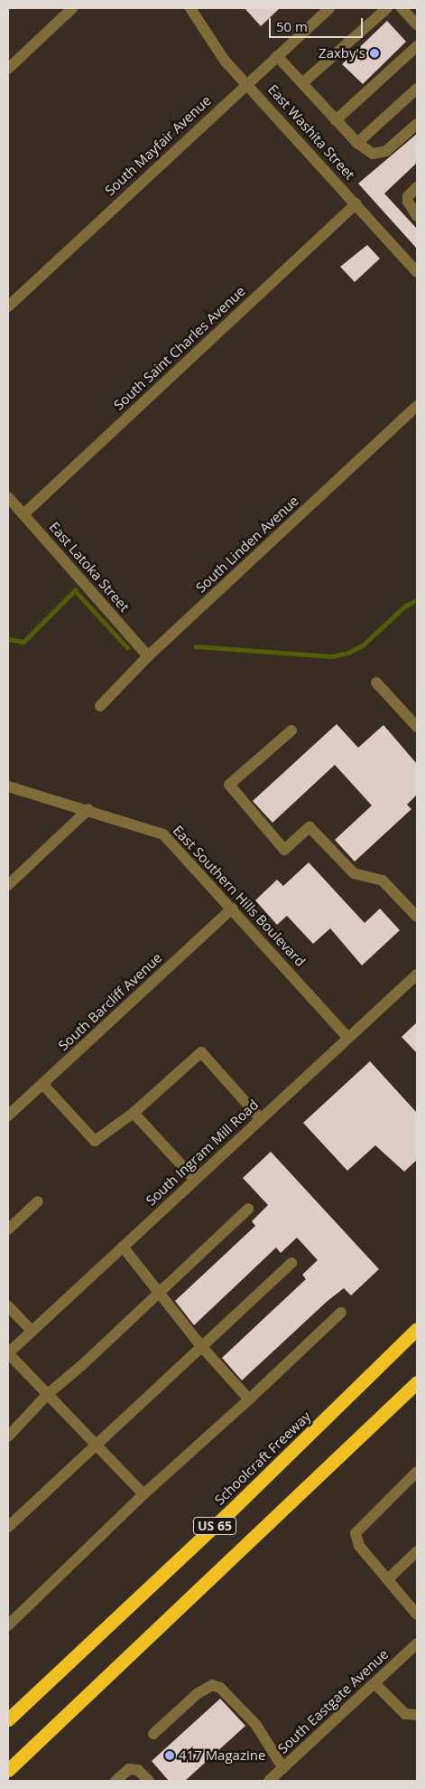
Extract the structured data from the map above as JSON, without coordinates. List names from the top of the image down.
{
  "streets": {
    "highway": ["Schoolcraft Freeway", "US 65"],
    "street": [
      "East Washita Street",
      "South Mayfair Avenue",
      "South Saint Charles Avenue",
      "South Linden Avenue",
      "East Latoka Street",
      "East Southern Hills Boulevard",
      "South Barcliff Avenue",
      "South Ingram Mill Road",
      "South Eastgate Avenue"
    ]
  },
  "crossings": [
    ["East Washita Street", "South Mayfair Avenue"],
    ["East Washita Street", "South Saint Charles Avenue"],
    ["South Saint Charles Avenue", "East Latoka Street"],
    ["South Linden Avenue", "East Latoka Street"],
    ["East Southern Hills Boulevard", "South Barcliff Avenue"],
    ["East Southern Hills Boulevard", "South Ingram Mill Road"]
  ],
  "places": ["Zaxby's", "417 Magazine"],
  "scale_bar": "50 m"
}
